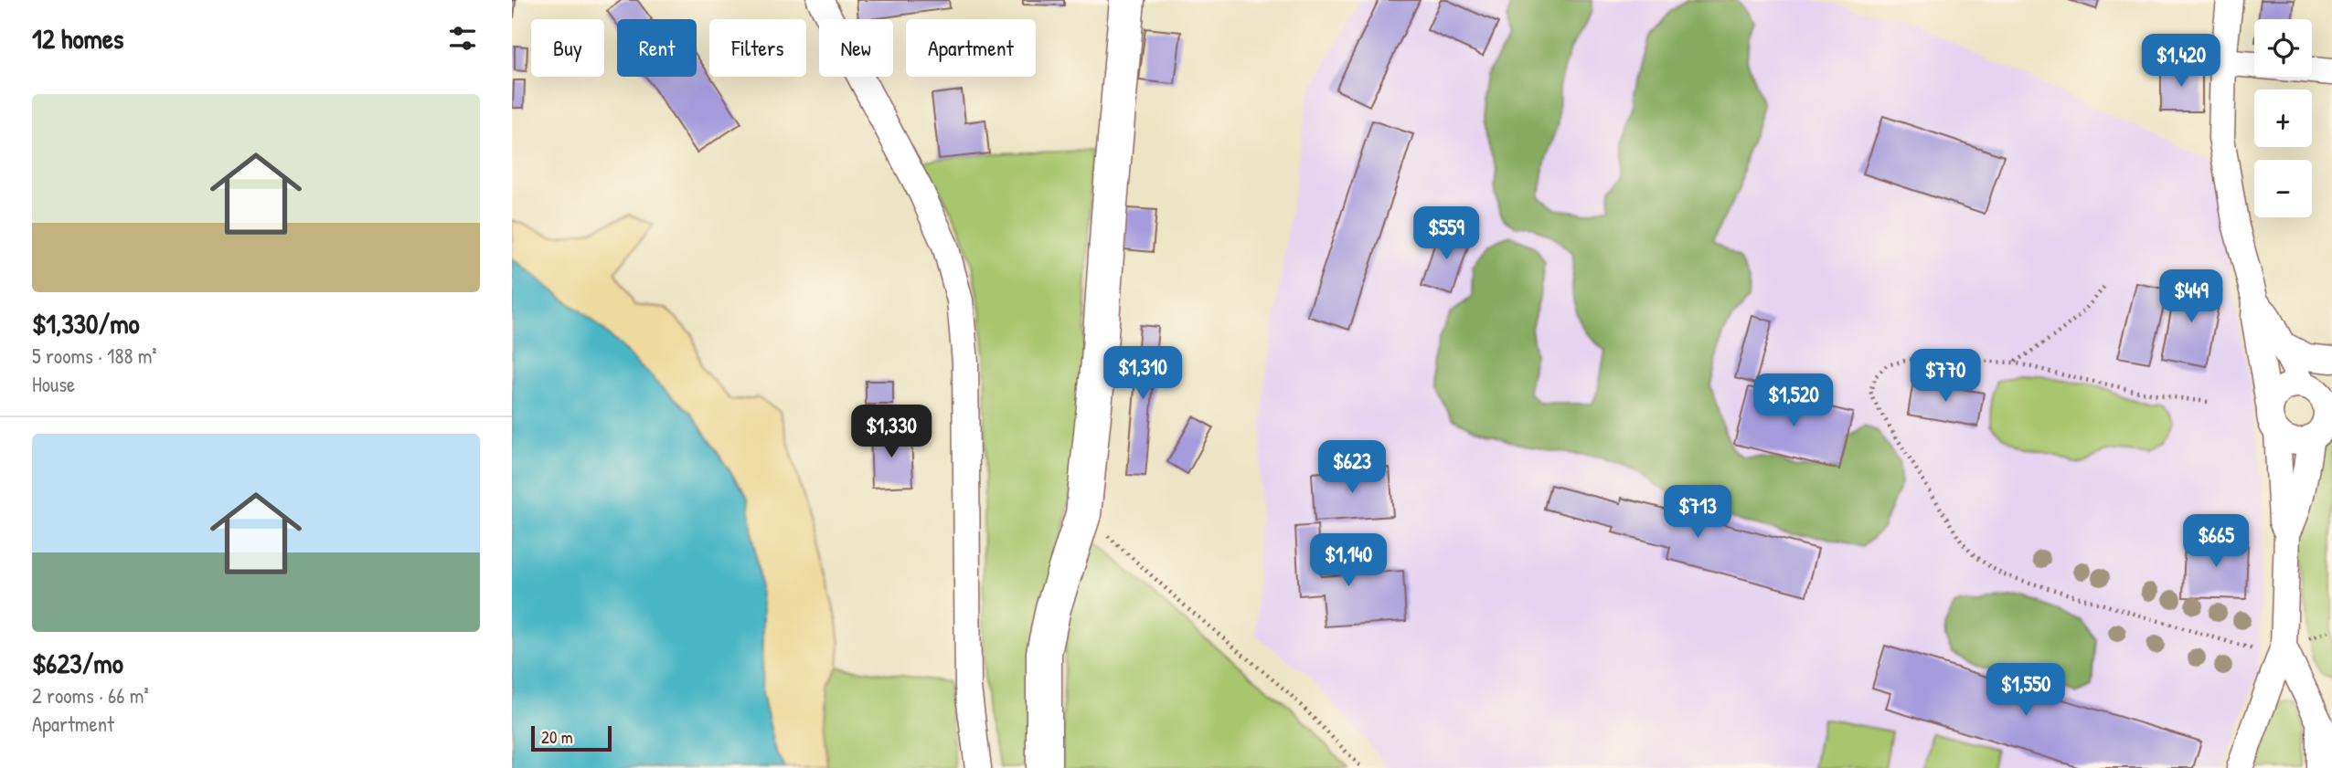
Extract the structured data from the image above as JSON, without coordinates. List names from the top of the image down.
{
  "scale_bar": "20 m",
  "page": {
    "heading": "12 homes",
    "map_buttons": ["+", "−"],
    "chip": [
      "Buy",
      "Rent",
      "Filters",
      "New",
      "Apartment"
    ],
    "price": [
      "$1,420",
      "$559",
      "$449",
      "$1,310",
      "$770",
      "$1,520",
      "$1,330",
      "$623",
      "$713",
      "$665",
      "$1,140",
      "$1,550"
    ],
    "list": [
      {
        "name": "$1,330/mo",
        "note": "5 rooms · 188 m² · House"
      },
      {
        "name": "$623/mo",
        "note": "2 rooms · 66 m² · Apartment"
      }
    ],
    "scale": "20 m"
  }
}
